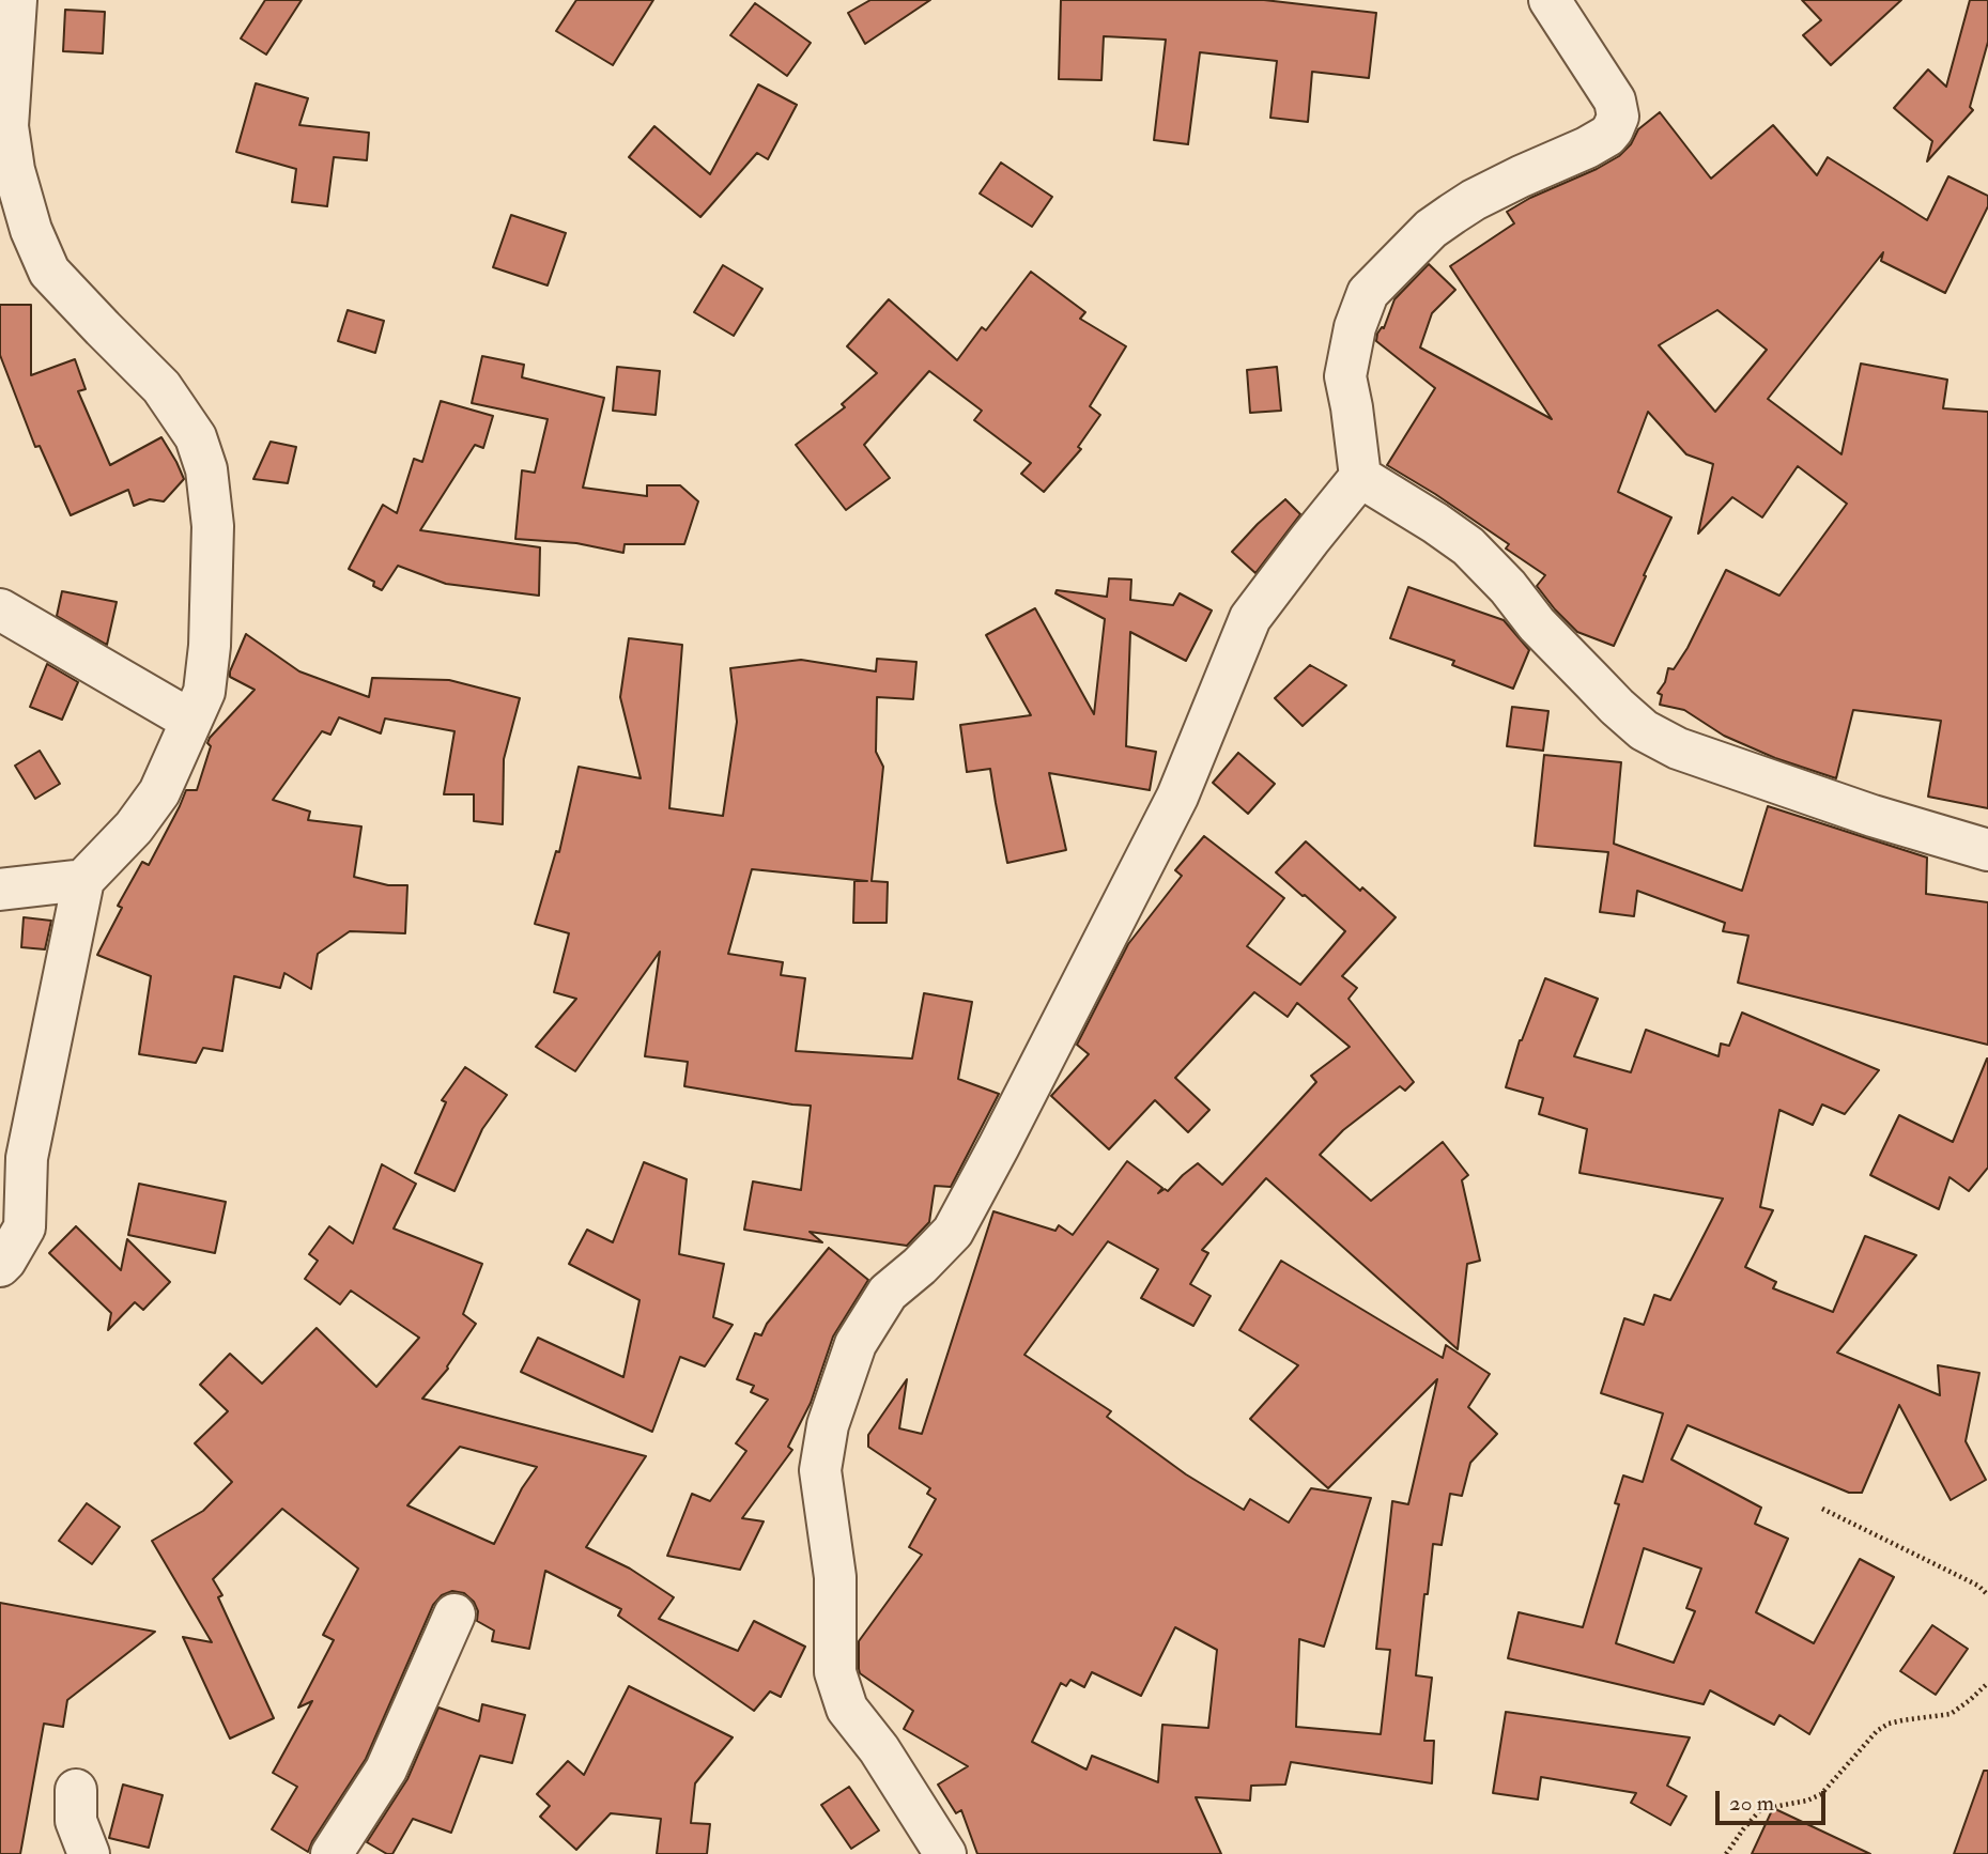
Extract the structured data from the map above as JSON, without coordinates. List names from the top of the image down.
{
  "scale_bar": "20 m"
}
